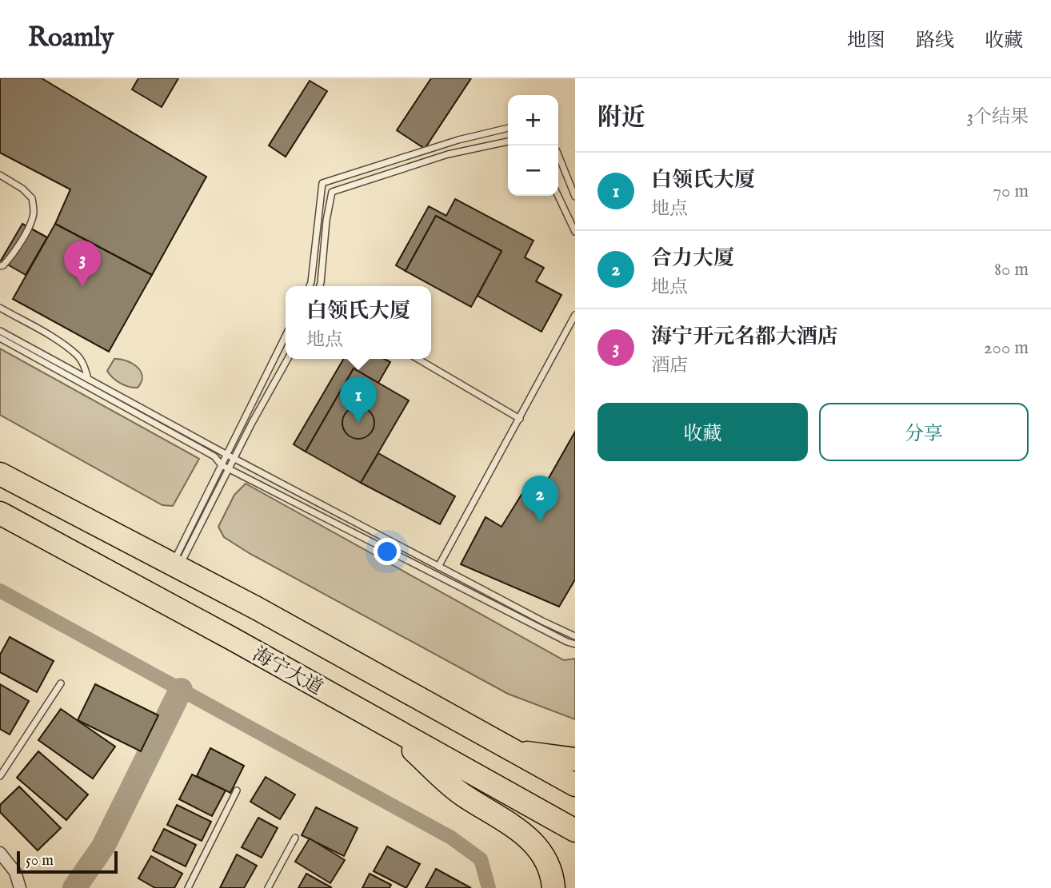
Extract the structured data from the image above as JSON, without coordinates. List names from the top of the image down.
{
  "streets": {
    "highway": ["海宁大道"]
  },
  "scale_bar": "50 m",
  "page": {
    "header": "Roamly",
    "nav": ["地图", "路线", "收藏"],
    "heading": ["附近", "3个结果"],
    "map_buttons": ["+", "−"],
    "list": [
      {
        "mark": "1",
        "name": "白领氏大厦",
        "note": "地点",
        "value": "70 m"
      },
      {
        "mark": "2",
        "name": "合力大厦",
        "note": "地点",
        "value": "80 m"
      },
      {
        "mark": "3",
        "name": "海宁开元名都大酒店",
        "note": "酒店",
        "value": "200 m"
      }
    ],
    "pins": ["3", "1", "2"],
    "popup": ["白领氏大厦", "地点"],
    "buttons": ["收藏", "分享"],
    "scale": "50 m"
  }
}
